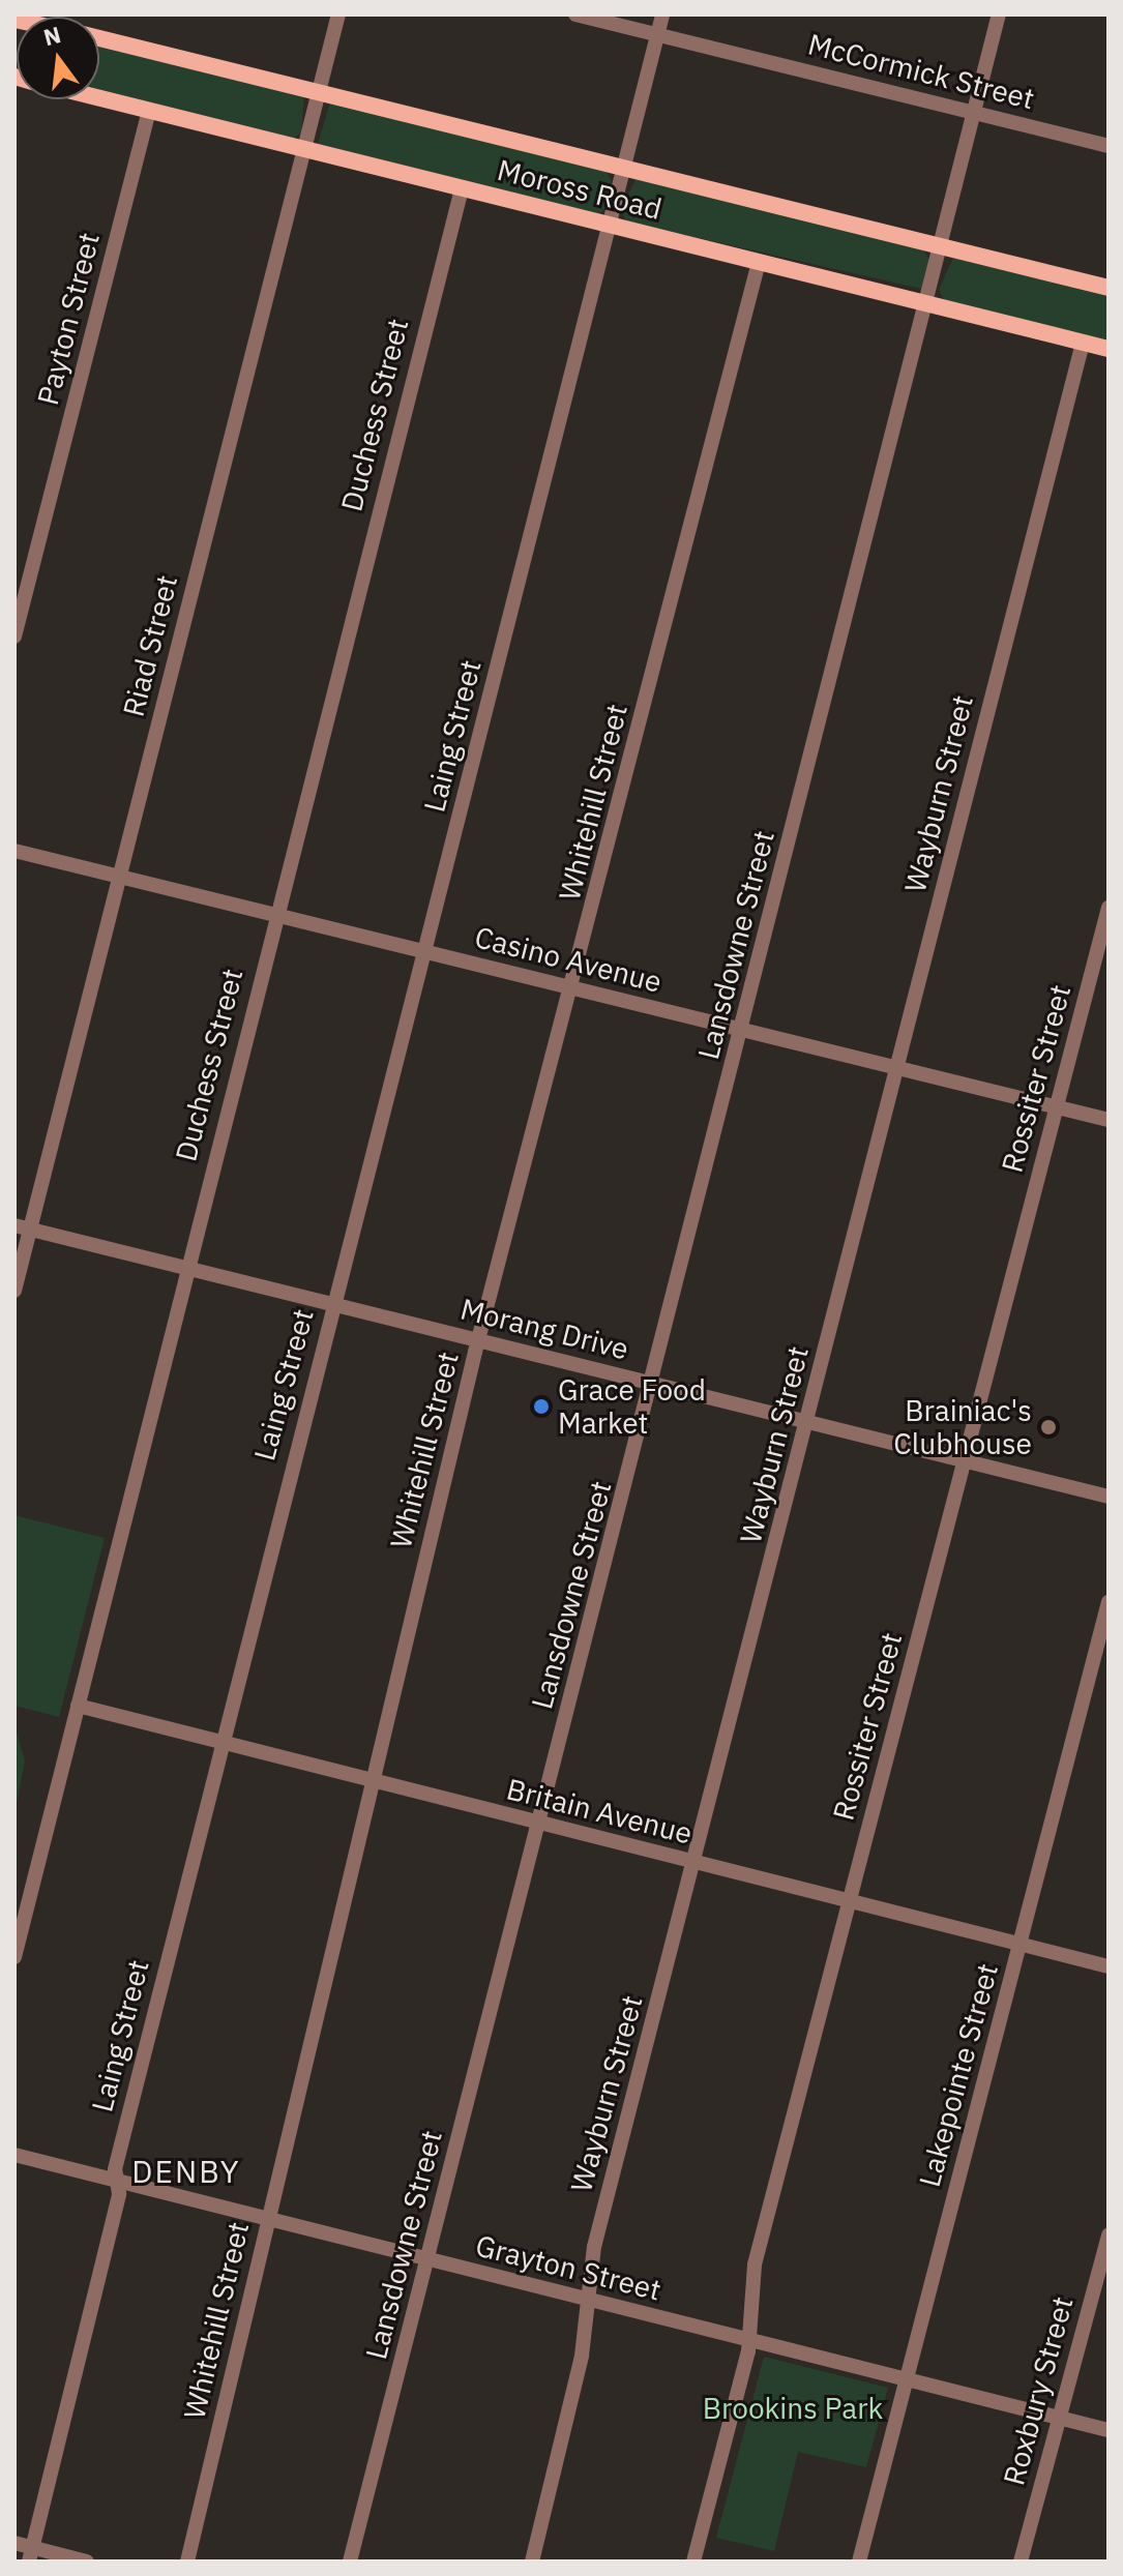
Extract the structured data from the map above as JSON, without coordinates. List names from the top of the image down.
{
  "streets": {
    "main road": ["Moross Road"],
    "street": [
      "McCormick Street",
      "Payton Street",
      "Duchess Street",
      "Riad Street",
      "Laing Street",
      "Wayburn Street",
      "Whitehill Street",
      "Lansdowne Street",
      "Casino Avenue",
      "Rossiter Street",
      "Morang Drive",
      "Britain Avenue",
      "Lakepointe Street",
      "Grayton Street",
      "Roxbury Street"
    ]
  },
  "crossings": [
    ["McCormick Street", "Laing Street"],
    ["McCormick Street", "Lansdowne Street"],
    ["Moross Road", "Payton Street"],
    ["Moross Road", "Duchess Street"],
    ["Moross Road", "Riad Street"],
    ["Moross Road", "Laing Street"],
    ["Moross Road", "Wayburn Street"],
    ["Moross Road", "Whitehill Street"],
    ["Moross Road", "Lansdowne Street"],
    ["Duchess Street", "Casino Avenue"],
    ["Duchess Street", "Morang Drive"],
    ["Duchess Street", "Britain Avenue"],
    ["Riad Street", "Casino Avenue"],
    ["Riad Street", "Morang Drive"],
    ["Laing Street", "Casino Avenue"],
    ["Laing Street", "Morang Drive"],
    ["Laing Street", "Britain Avenue"],
    ["Laing Street", "Grayton Street"],
    ["Wayburn Street", "Casino Avenue"],
    ["Wayburn Street", "Morang Drive"],
    ["Wayburn Street", "Britain Avenue"],
    ["Wayburn Street", "Grayton Street"],
    ["Whitehill Street", "Casino Avenue"],
    ["Whitehill Street", "Morang Drive"],
    ["Whitehill Street", "Britain Avenue"],
    ["Whitehill Street", "Grayton Street"],
    ["Lansdowne Street", "Casino Avenue"],
    ["Lansdowne Street", "Morang Drive"],
    ["Lansdowne Street", "Britain Avenue"],
    ["Lansdowne Street", "Grayton Street"],
    ["Casino Avenue", "Rossiter Street"],
    ["Rossiter Street", "Morang Drive"],
    ["Rossiter Street", "Britain Avenue"],
    ["Rossiter Street", "Grayton Street"],
    ["Britain Avenue", "Lakepointe Street"],
    ["Lakepointe Street", "Grayton Street"],
    ["Grayton Street", "Roxbury Street"]
  ],
  "districts": ["DENBY"],
  "parks": ["Brookins Park"],
  "places": ["Grace Food Market", "Brainiac's Clubhouse"],
  "north": "top"
}
